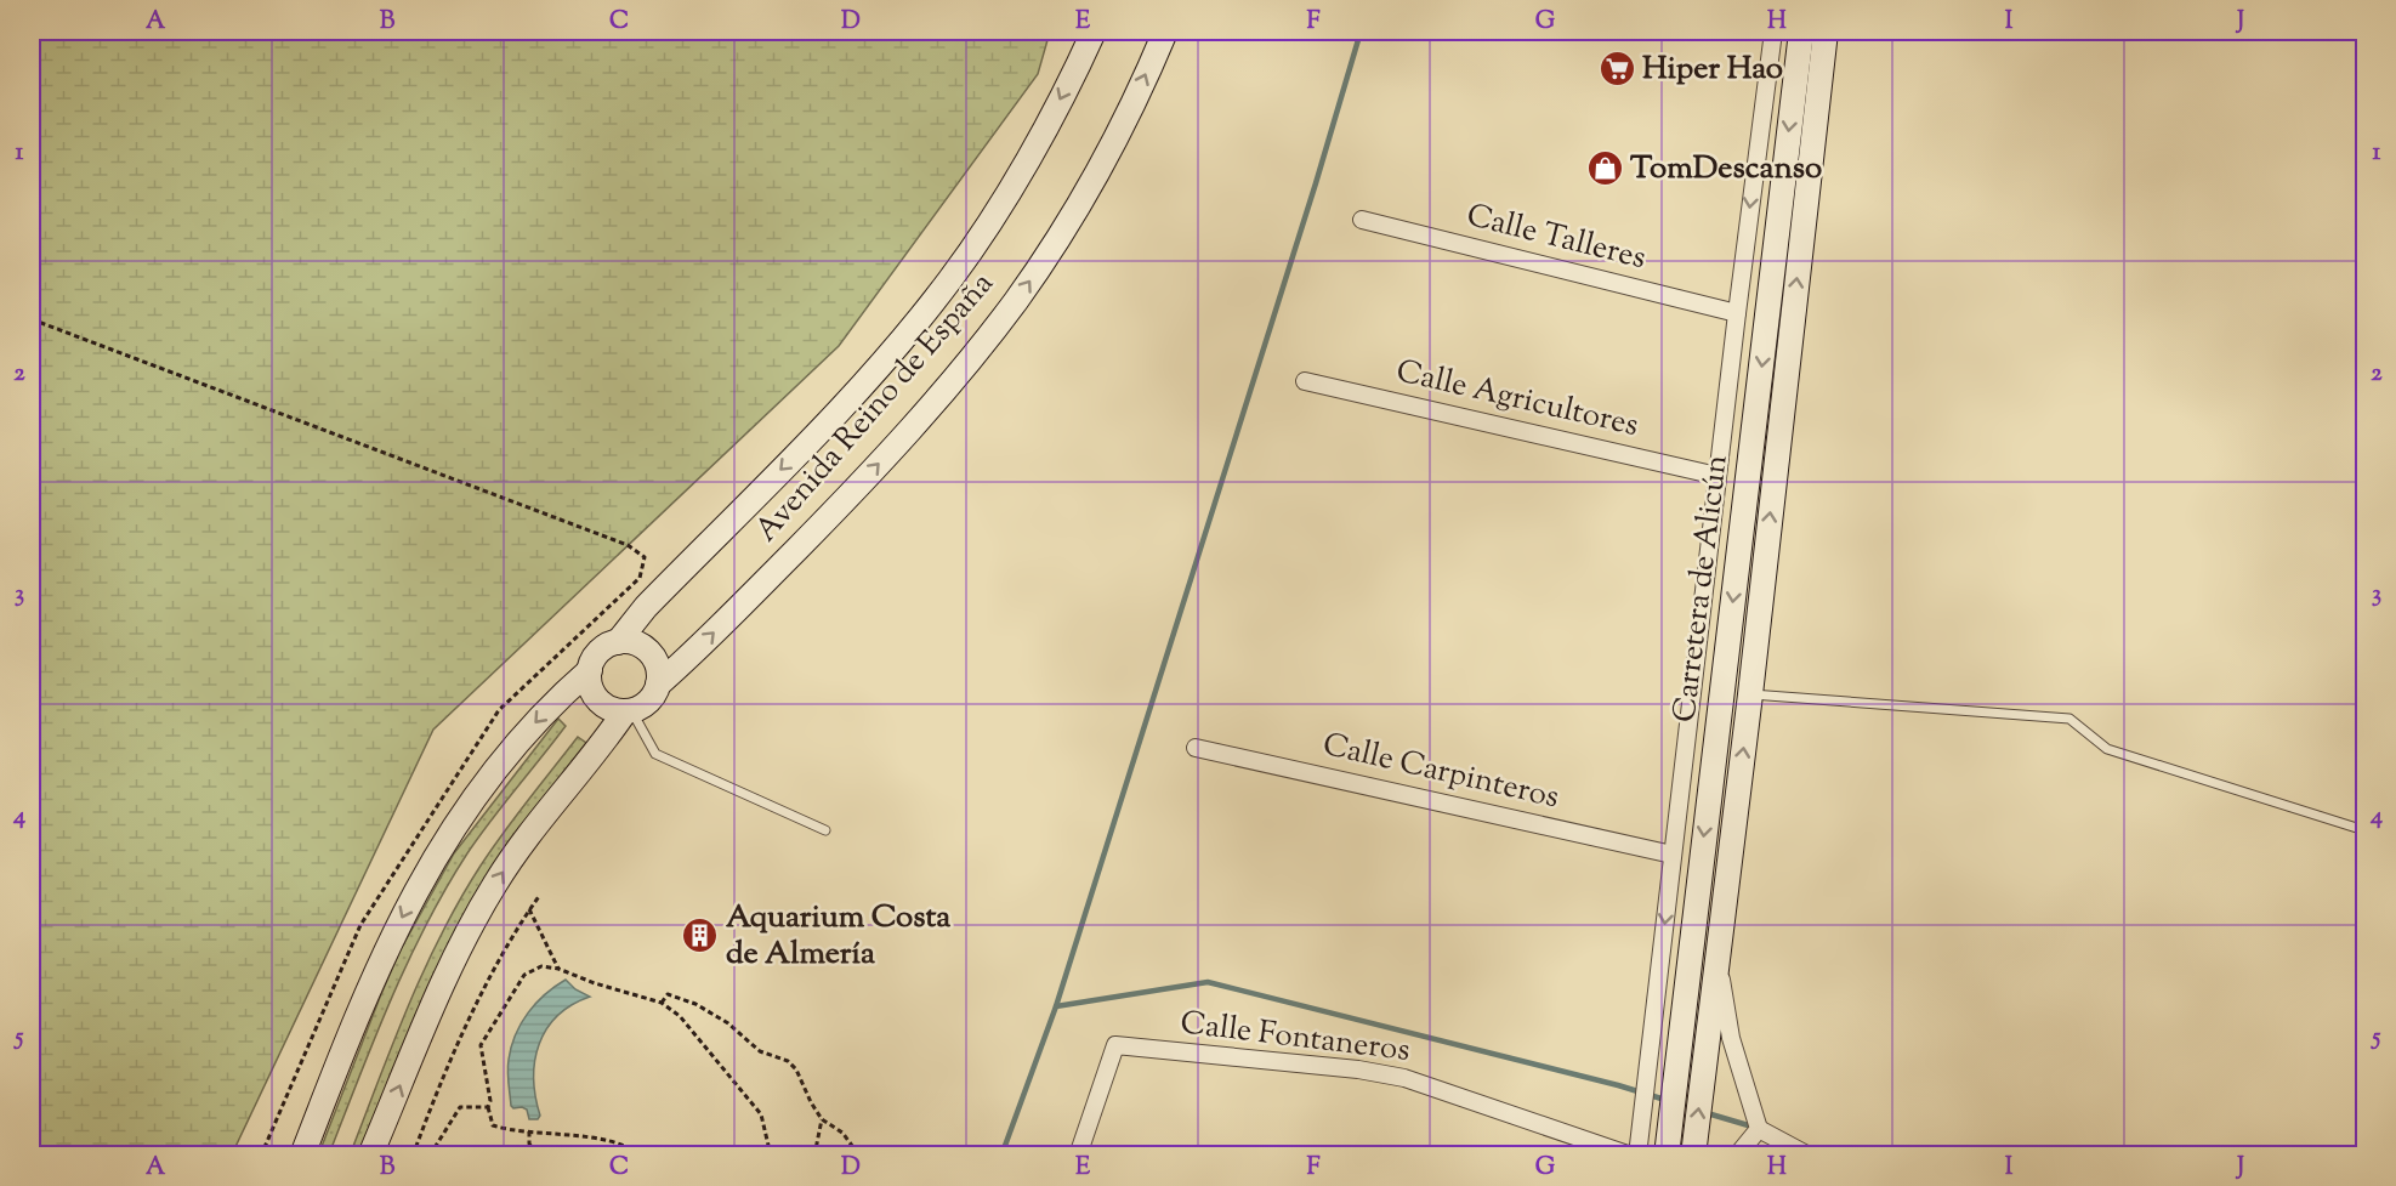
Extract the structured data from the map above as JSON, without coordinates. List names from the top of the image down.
{
  "streets": {
    "street": [
      "Calle Talleres",
      "Calle Agricultores",
      "Avenida Reino de España",
      "Carretera de Alicún",
      "Calle Carpinteros",
      "Calle Fontaneros"
    ]
  },
  "places": {
    "supermarket": ["Hiper Hao"],
    "shop": ["TomDescanso"],
    "building": ["Aquarium Costa de Almería"]
  },
  "grid": {
    "columns": [
      "A",
      "B",
      "C",
      "D",
      "E",
      "F",
      "G",
      "H",
      "I",
      "J"
    ],
    "rows": [
      "1",
      "2",
      "3",
      "4",
      "5"
    ]
  }
}
